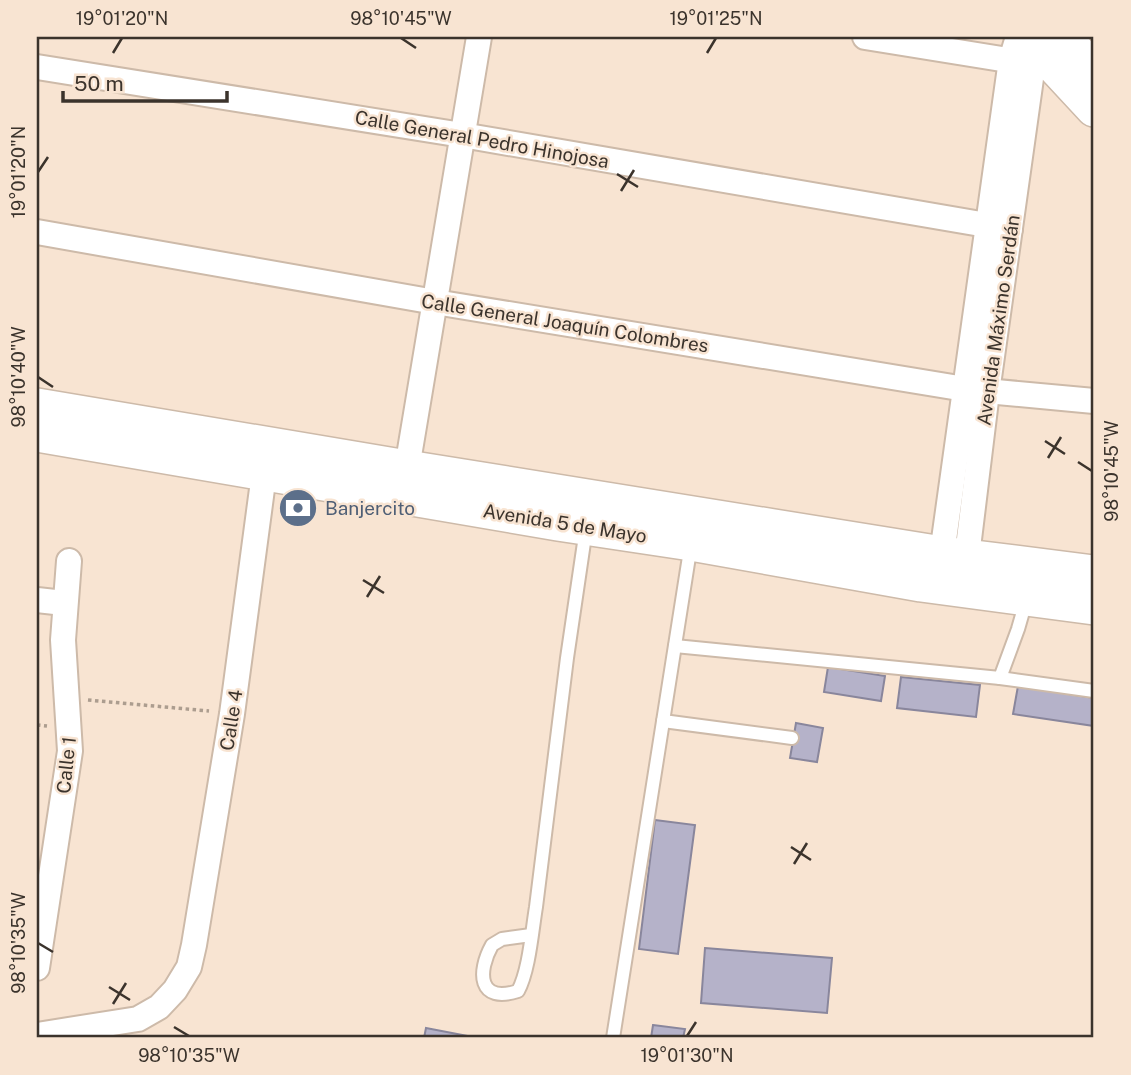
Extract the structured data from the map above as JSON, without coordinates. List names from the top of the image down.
{
  "streets": {
    "street": [
      "Calle General Pedro Hinojosa",
      "Avenida Máximo Serdán",
      "Calle General Joaquín Colombres",
      "Avenida 5 de Mayo",
      "Calle 4",
      "Calle 1"
    ]
  },
  "crossings": [
    ["Calle General Pedro Hinojosa", "Avenida Máximo Serdán"],
    ["Avenida Máximo Serdán", "Calle General Joaquín Colombres"],
    ["Avenida Máximo Serdán", "Avenida 5 de Mayo"],
    ["Avenida 5 de Mayo", "Calle 4"]
  ],
  "places": {
    "bank": ["Banjercito"]
  },
  "scale_bar": "50 m",
  "coordinates": [
    "19°01'20\"N",
    "98°10'45\"W",
    "19°01'25\"N",
    "98°10'40\"W",
    "98°10'35\"W",
    "19°01'30\"N"
  ]
}
